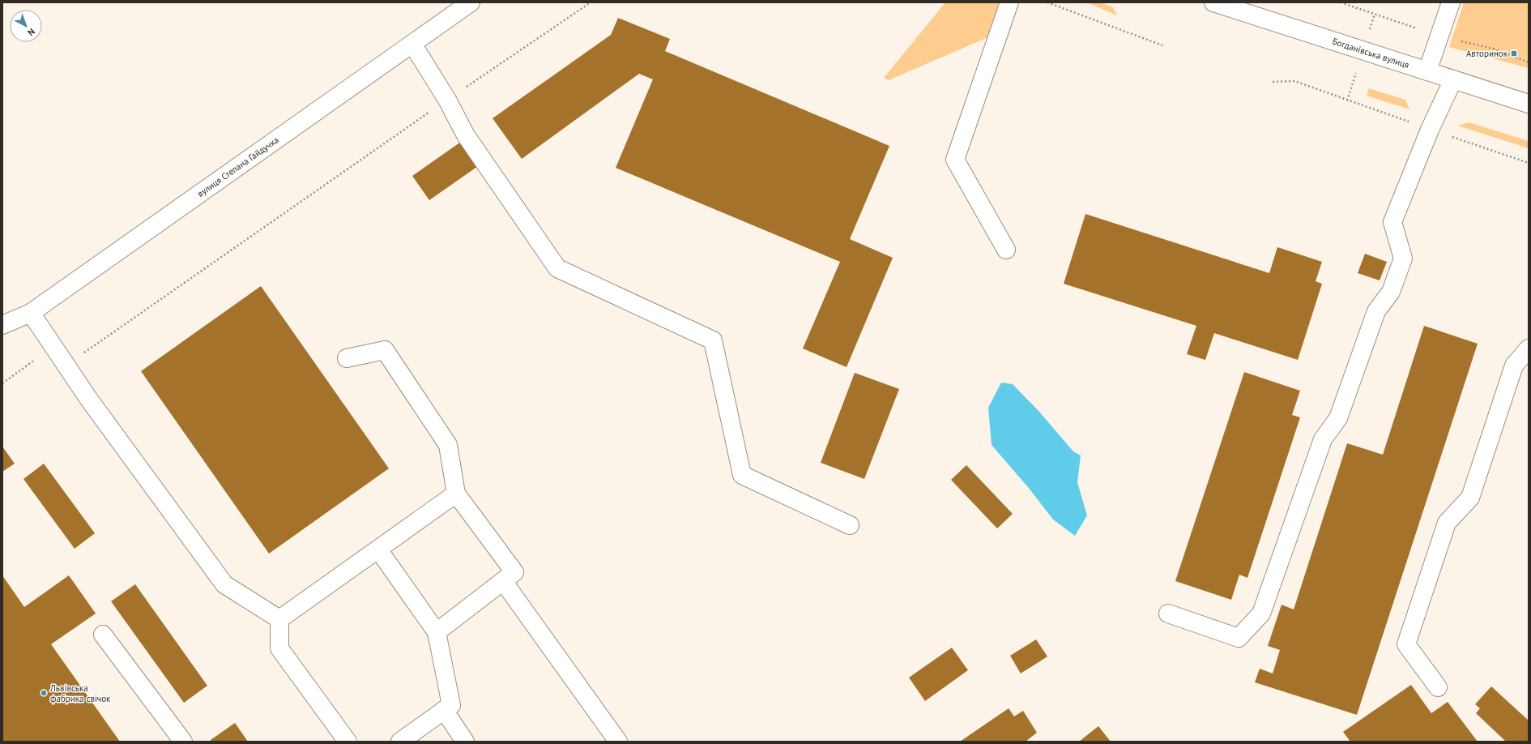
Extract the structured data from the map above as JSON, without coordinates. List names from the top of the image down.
{
  "streets": {
    "street": ["Богданівська вулиця", "вулиця Степана Гайдучка"]
  },
  "places": {
    "transit": ["Авторинок"],
    "other": ["Львівська фабрика свічок"]
  },
  "north": "bottom right"
}
